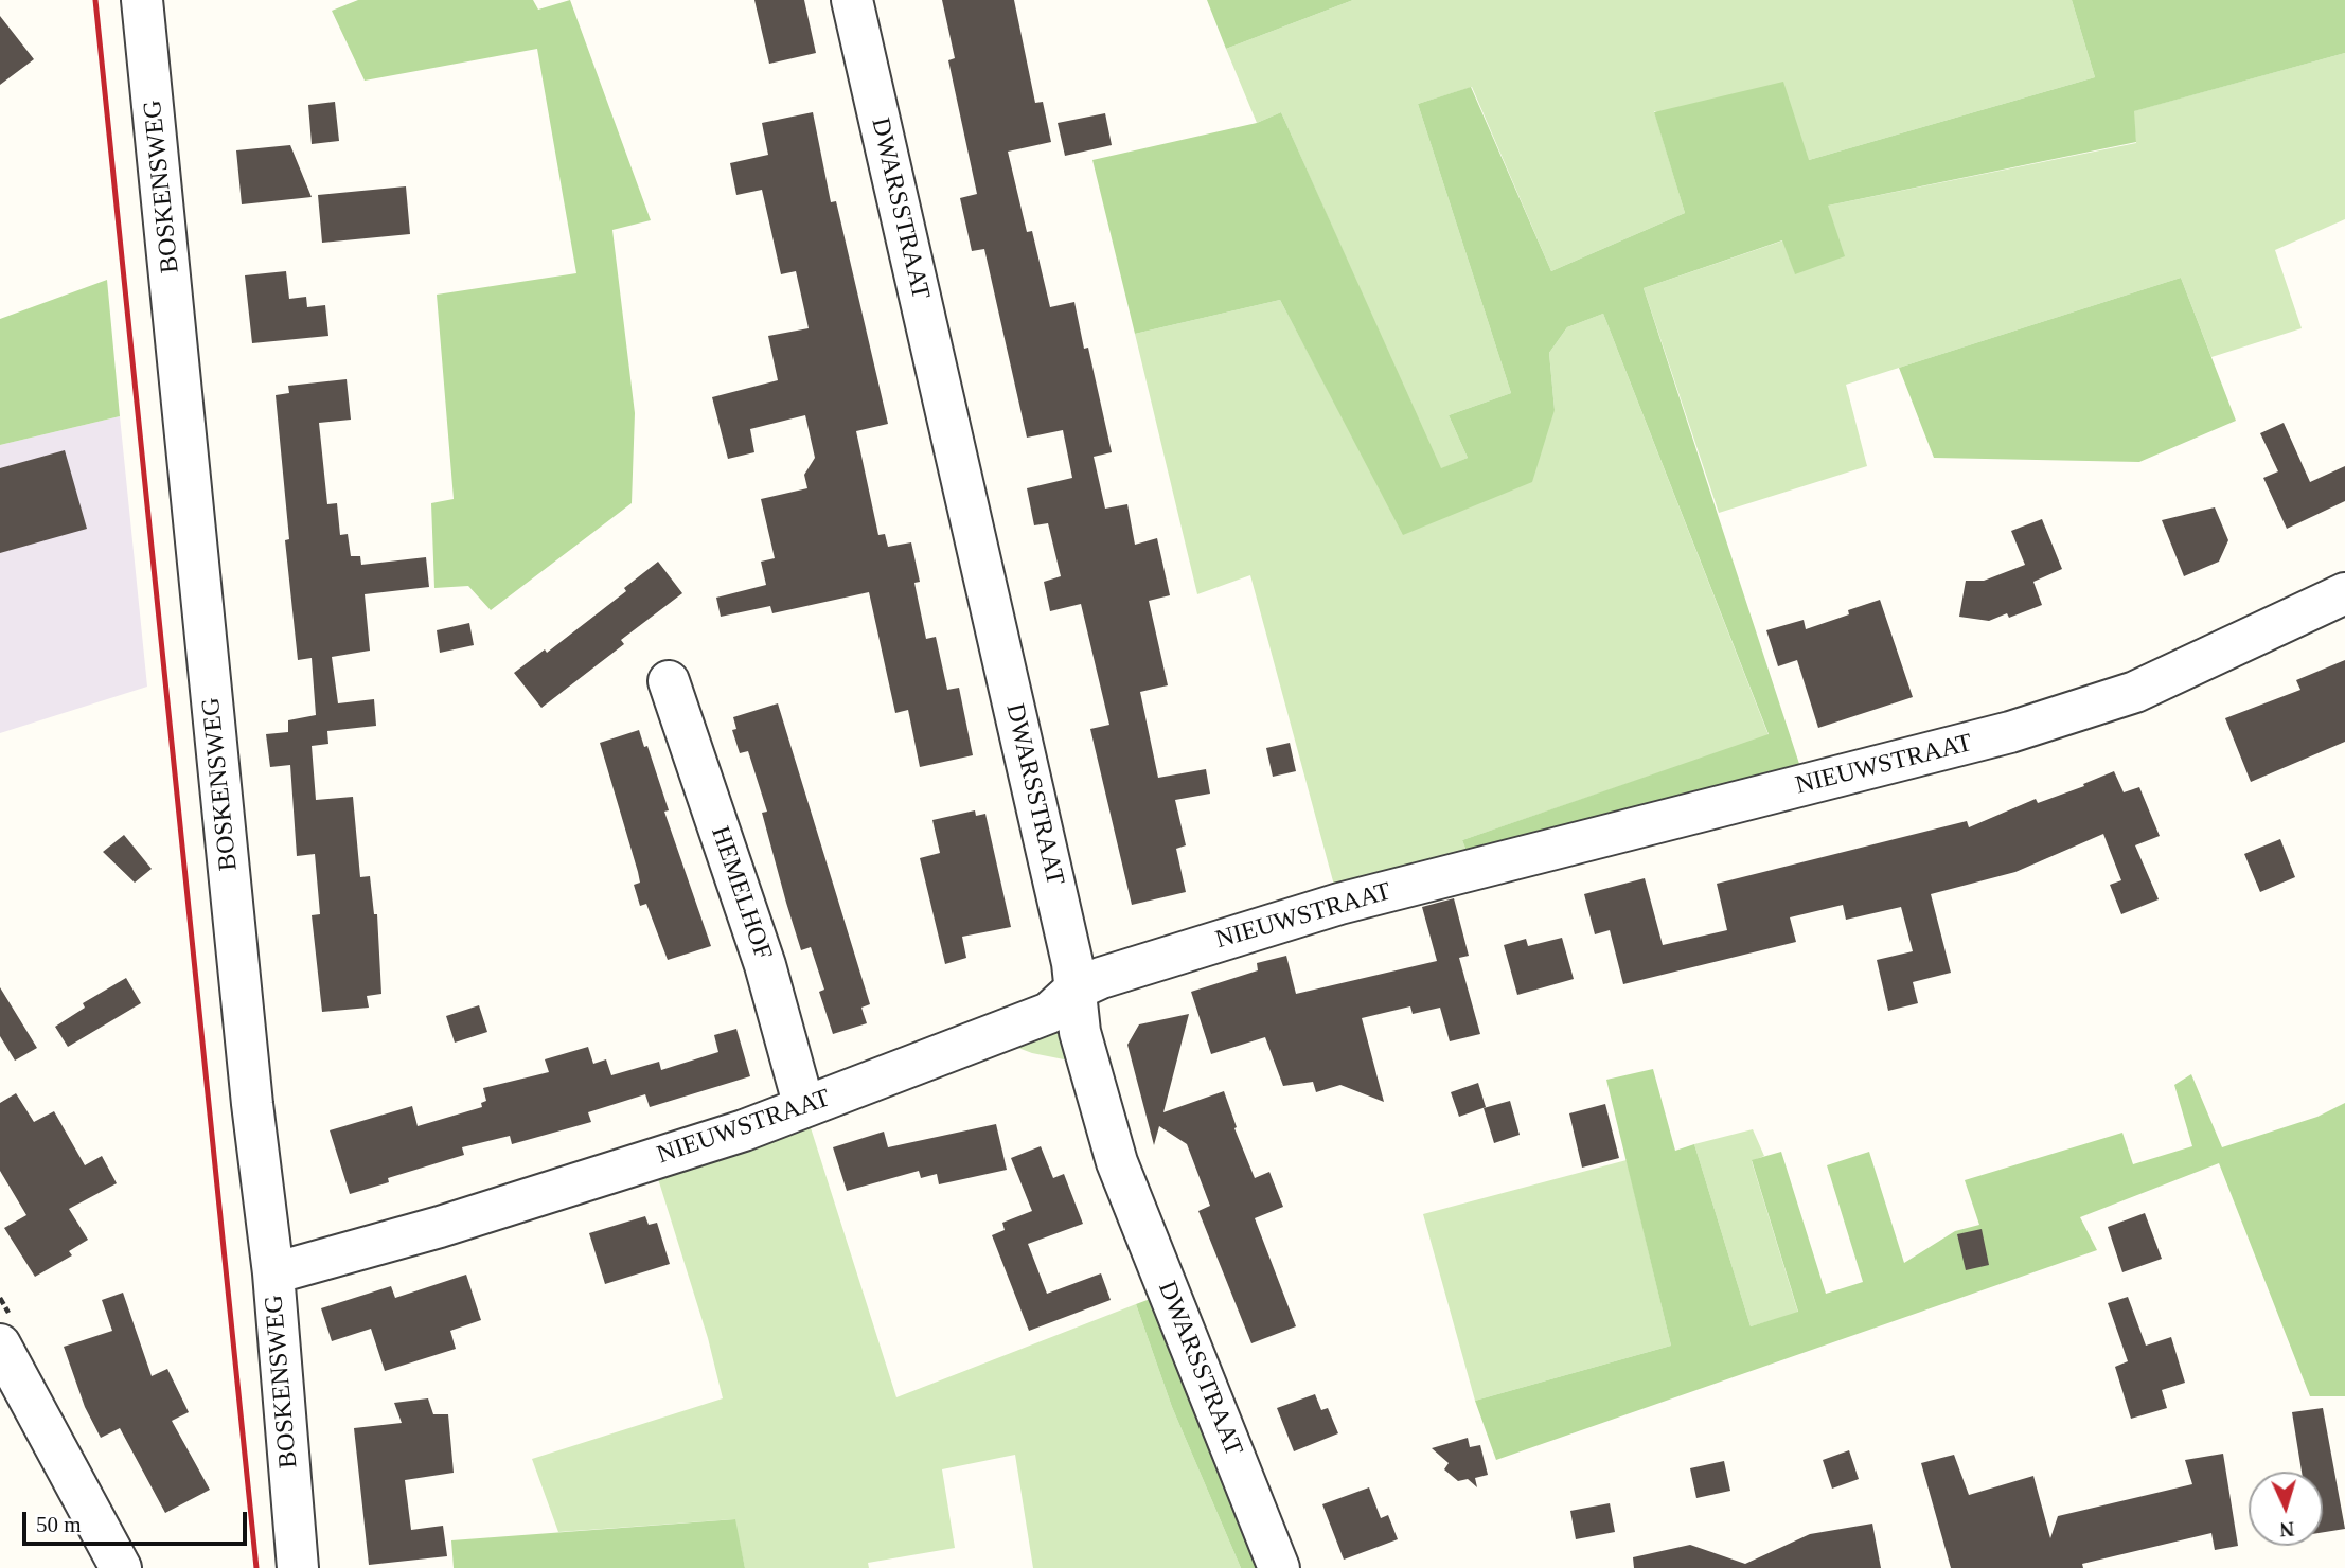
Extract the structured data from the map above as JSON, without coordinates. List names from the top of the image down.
{
  "streets": {
    "street": [
      "BOSKENSWEG",
      "DWARSSTRAAT",
      "NIEUWSTRAAT",
      "HEMELHOF"
    ]
  },
  "crossings": [
    ["BOSKENSWEG", "NIEUWSTRAAT"],
    ["DWARSSTRAAT", "NIEUWSTRAAT"],
    ["NIEUWSTRAAT", "HEMELHOF"]
  ],
  "scale_bar": "50 m",
  "north": "bottom"
}
